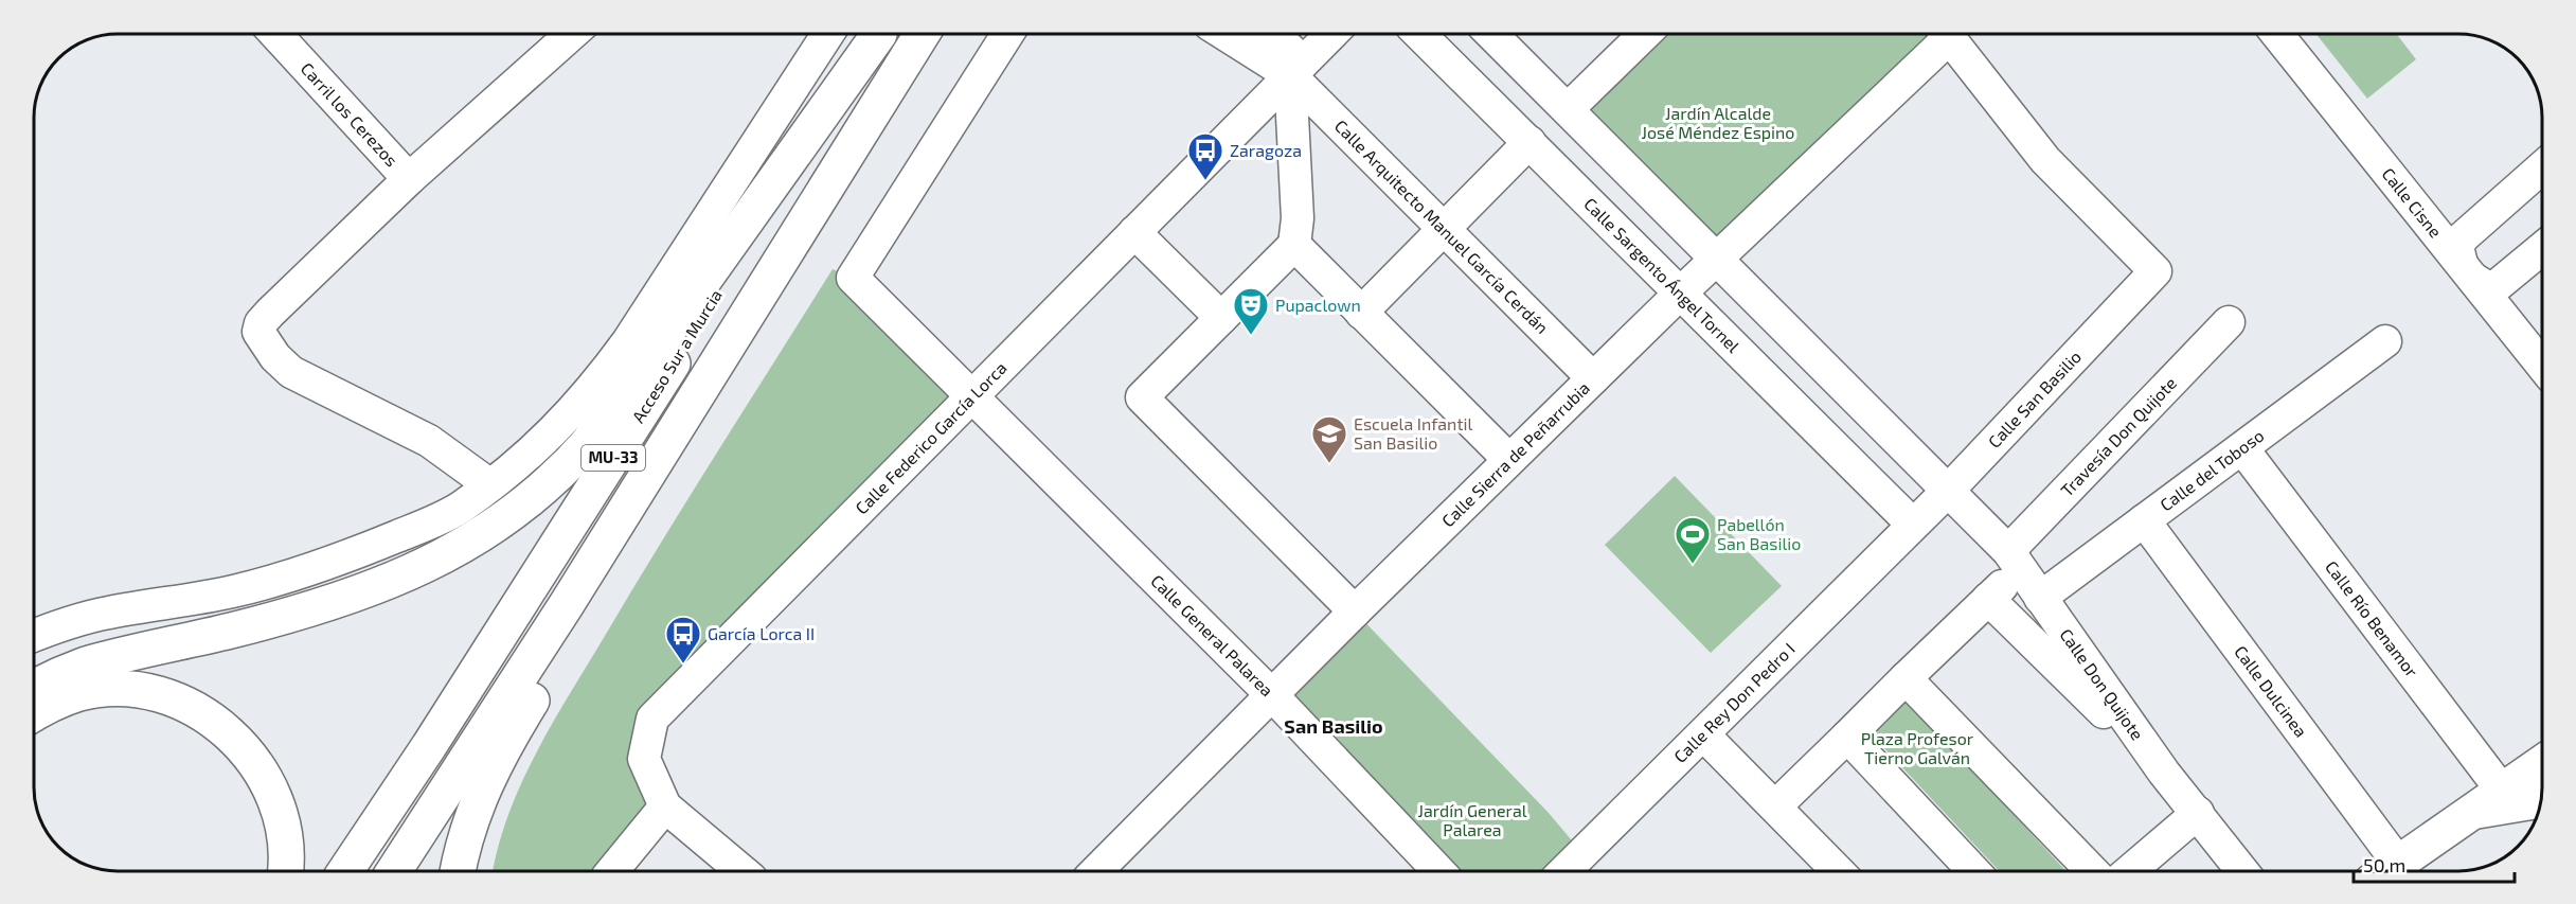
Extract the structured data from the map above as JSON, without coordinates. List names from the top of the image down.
{
  "streets": {
    "main road": ["Acceso Sur a Murcia", "MU-33"],
    "street": [
      "Carril los Cerezos",
      "Calle Cisne",
      "Calle Arquitecto Manuel García Cerdán",
      "Calle Sargento Ángel Tornel",
      "Calle San Basilio",
      "Travesía Don Quijote",
      "Calle Federico García Lorca",
      "Calle Sierra de Peñarrubia",
      "Calle del Toboso",
      "Calle Río Benamor",
      "Calle General Palarea",
      "Calle Don Quijote",
      "Calle Dulcinea",
      "Calle Rey Don Pedro I"
    ]
  },
  "crossings": [
    ["Calle Arquitecto Manuel García Cerdán", "Calle Federico García Lorca"],
    ["Calle Arquitecto Manuel García Cerdán", "Calle Sierra de Peñarrubia"],
    ["Calle Sargento Ángel Tornel", "Calle San Basilio"],
    ["Calle Sargento Ángel Tornel", "Calle Sierra de Peñarrubia"],
    ["Calle Sargento Ángel Tornel", "Calle Rey Don Pedro I"],
    ["Calle San Basilio", "Calle Don Quijote"],
    ["Calle San Basilio", "Calle Rey Don Pedro I"],
    ["Travesía Don Quijote", "Calle Don Quijote"],
    ["Calle Federico García Lorca", "Calle General Palarea"],
    ["Calle Sierra de Peñarrubia", "Calle General Palarea"],
    ["Calle del Toboso", "Calle Río Benamor"],
    ["Calle del Toboso", "Calle Don Quijote"],
    ["Calle del Toboso", "Calle Dulcinea"]
  ],
  "districts": ["San Basilio"],
  "parks": ["Jardín Alcalde José Méndez Espino", "Plaza Profesor Tierno Galván", "Jardín General Palarea"],
  "places": {
    "bus stop": ["Zaragoza", "García Lorca II"],
    "theatre": ["Pupaclown"],
    "school or university": ["Escuela Infantil San Basilio"],
    "sports": ["Pabellón San Basilio"]
  },
  "scale_bar": "50 m"
}
